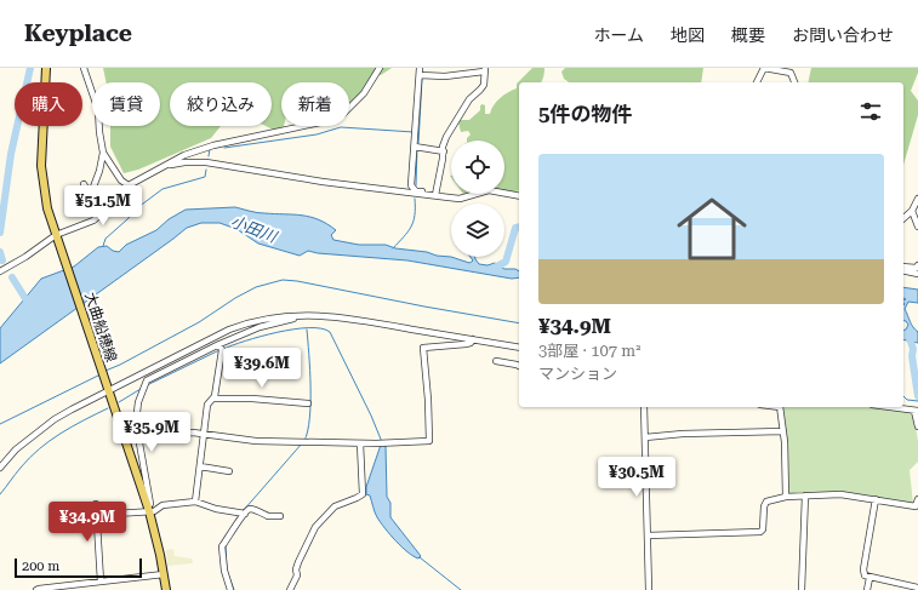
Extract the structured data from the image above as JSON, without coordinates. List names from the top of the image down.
{
  "streets": {
    "main road": ["大曲船穂線"]
  },
  "water": ["小田川"],
  "scale_bar": "200 m",
  "page": {
    "header": "Keyplace",
    "nav": [
      "ホーム",
      "地図",
      "概要",
      "お問い合わせ"
    ],
    "chip": [
      "購入",
      "賃貸",
      "絞り込み",
      "新着"
    ],
    "heading": "5件の物件",
    "list": [
      {
        "name": "¥34.9M",
        "note": "3部屋 · 107 m² · マンション"
      }
    ],
    "price": [
      "¥51.5M",
      "¥39.6M",
      "¥35.9M",
      "¥30.5M",
      "¥34.9M"
    ],
    "scale": "200 m"
  }
}
